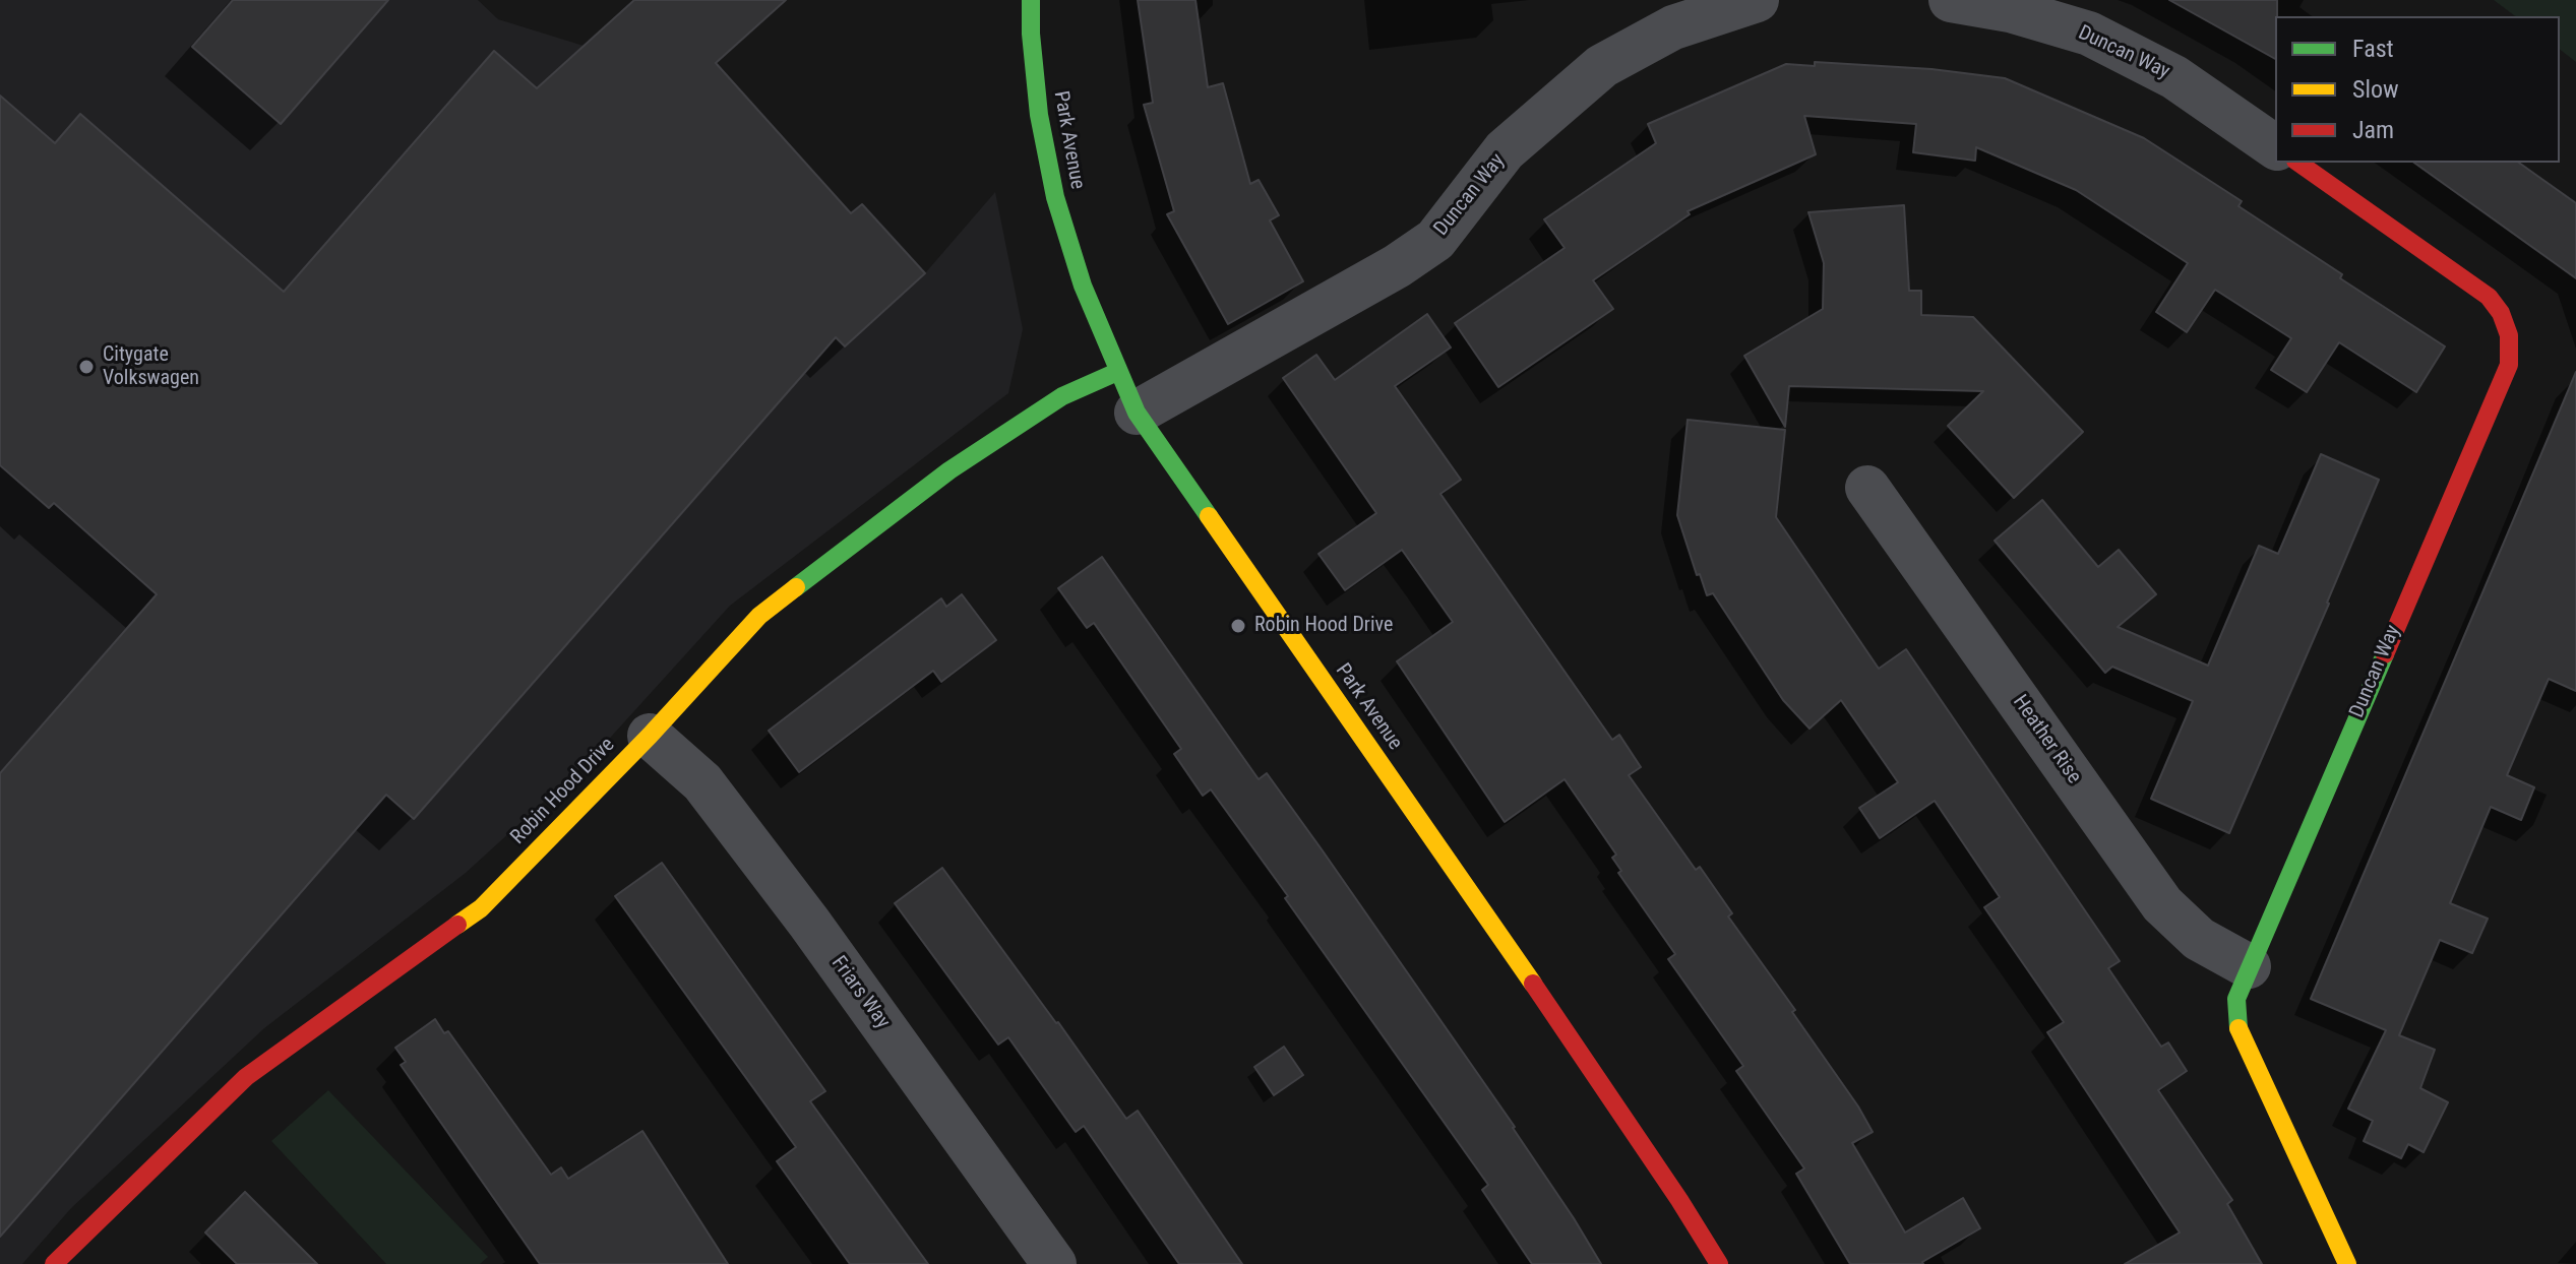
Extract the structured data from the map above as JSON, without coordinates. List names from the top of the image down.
{
  "streets": {
    "street": [
      "Duncan Way",
      "Park Avenue",
      "Heather Rise",
      "Robin Hood Drive",
      "Friars Way"
    ]
  },
  "crossings": [
    ["Duncan Way", "Park Avenue"],
    ["Duncan Way", "Heather Rise"],
    ["Park Avenue", "Robin Hood Drive"],
    ["Robin Hood Drive", "Friars Way"]
  ],
  "places": ["Citygate Volkswagen", "Robin Hood Drive"],
  "legend": ["Fast", "Slow", "Jam"]
}
